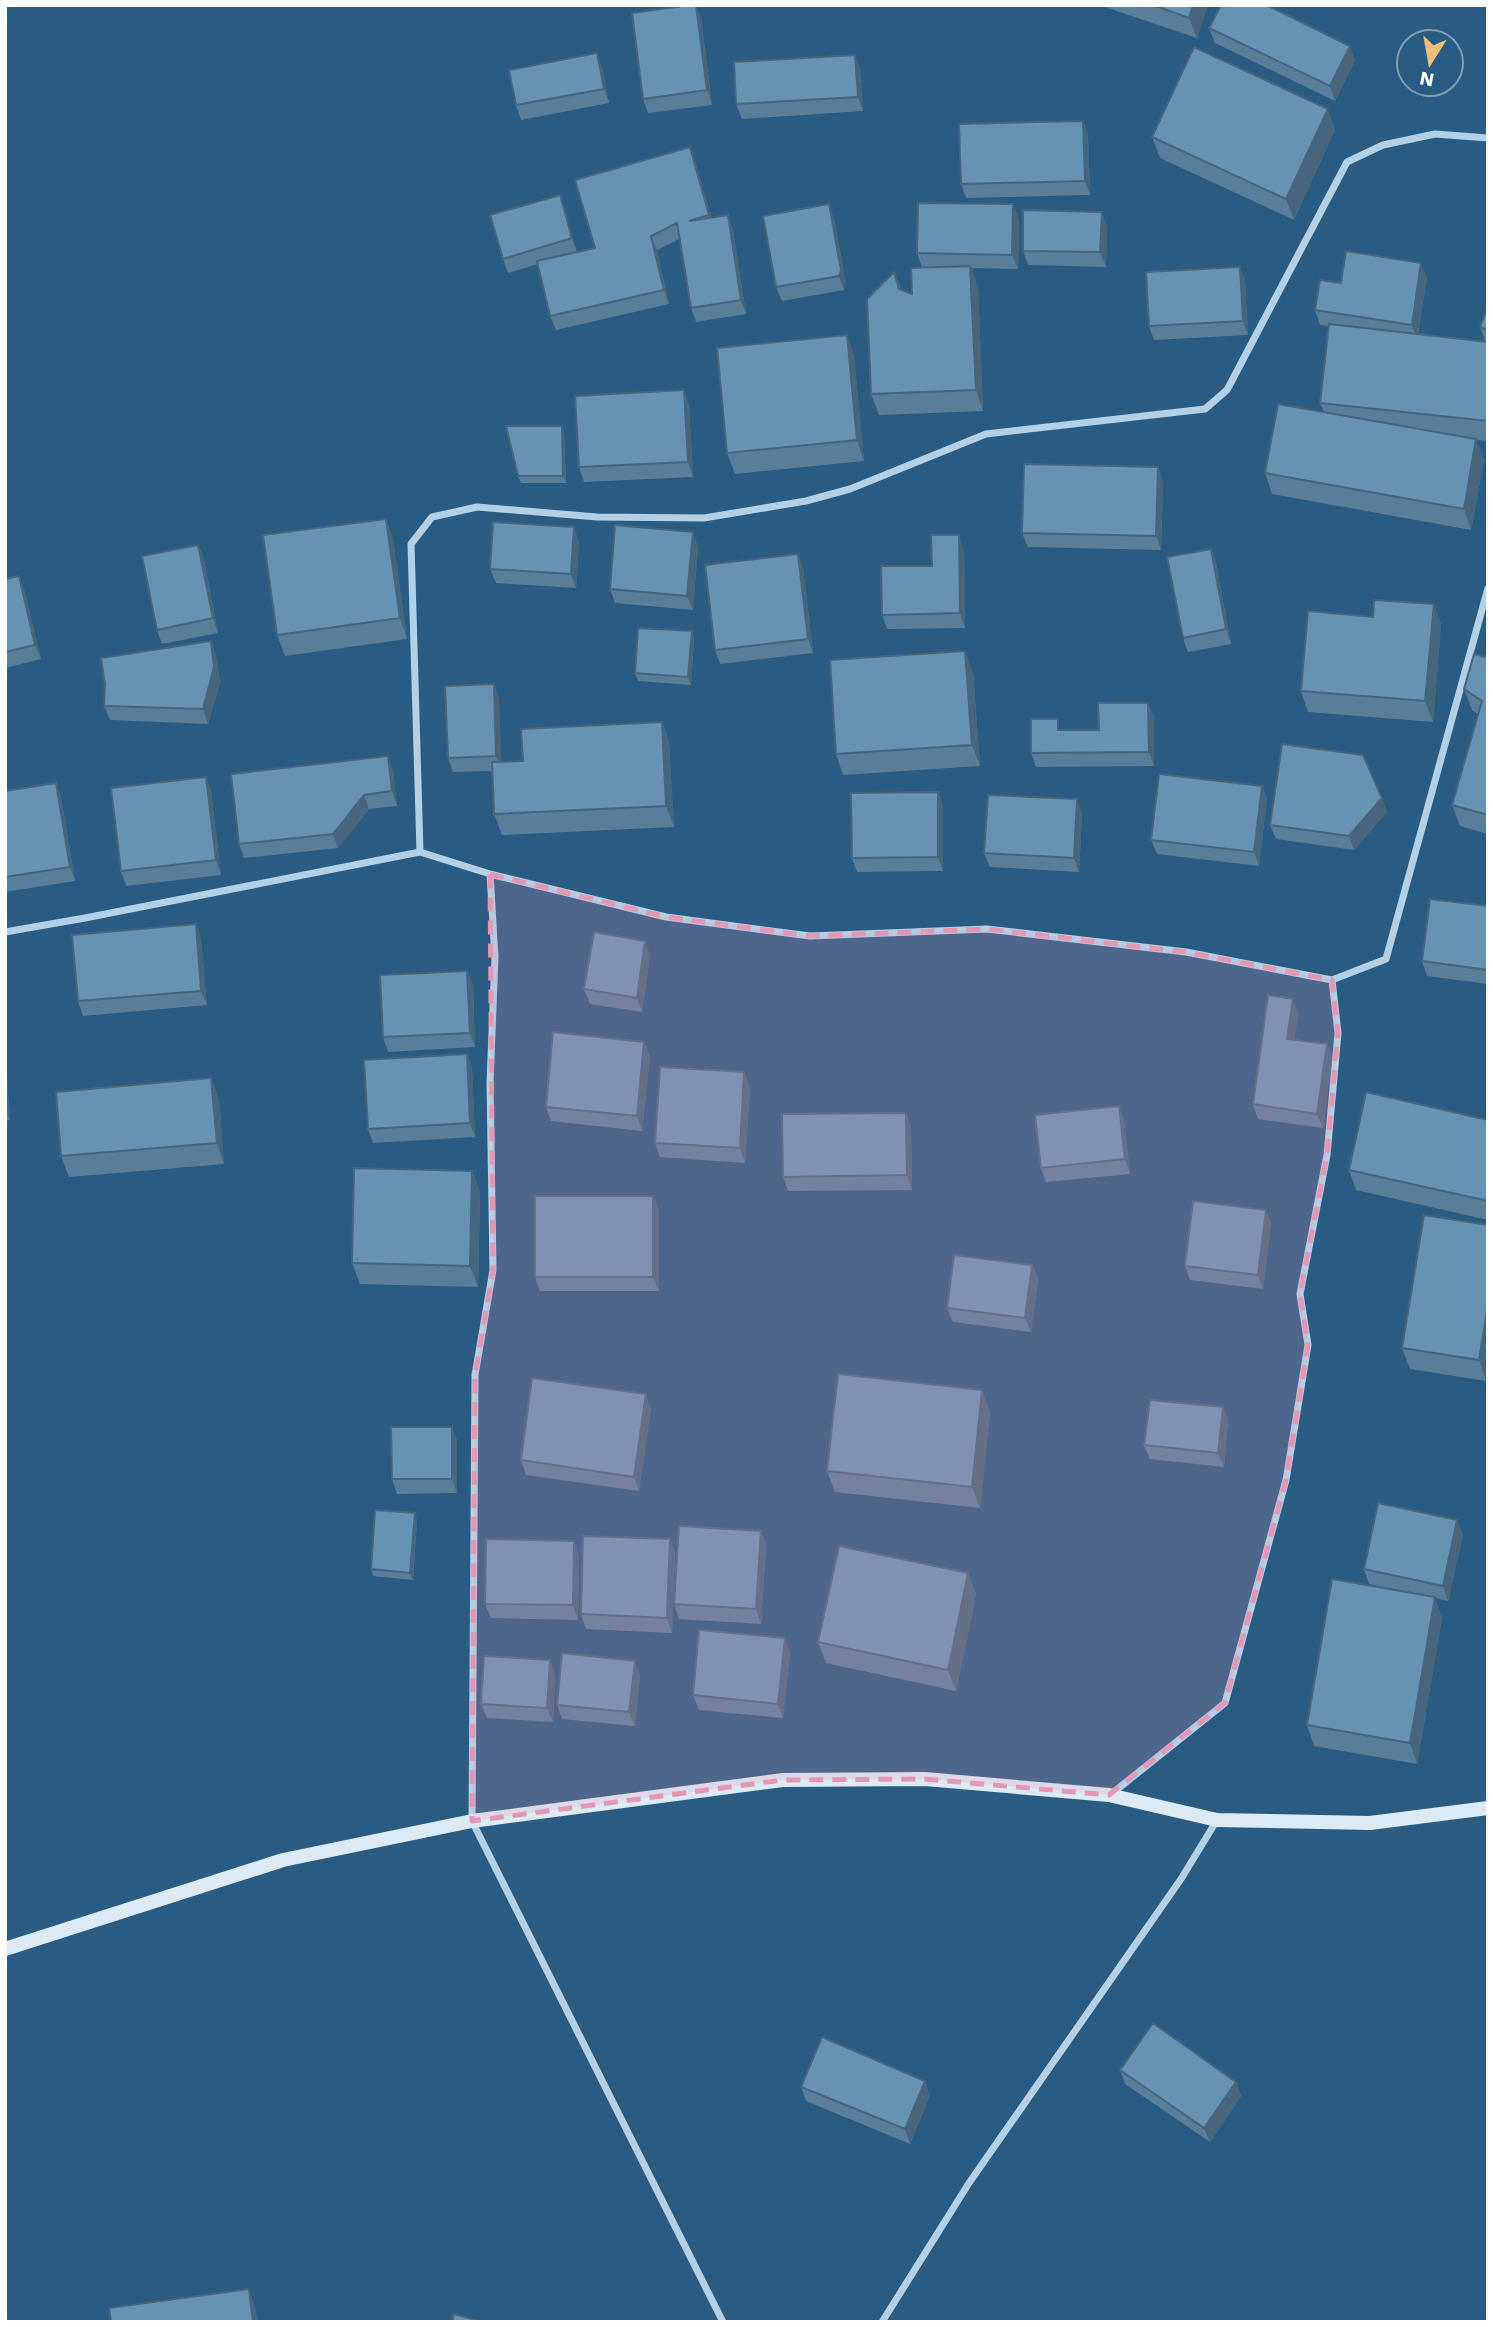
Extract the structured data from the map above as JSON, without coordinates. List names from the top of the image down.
{
  "north": "bottom"
}
